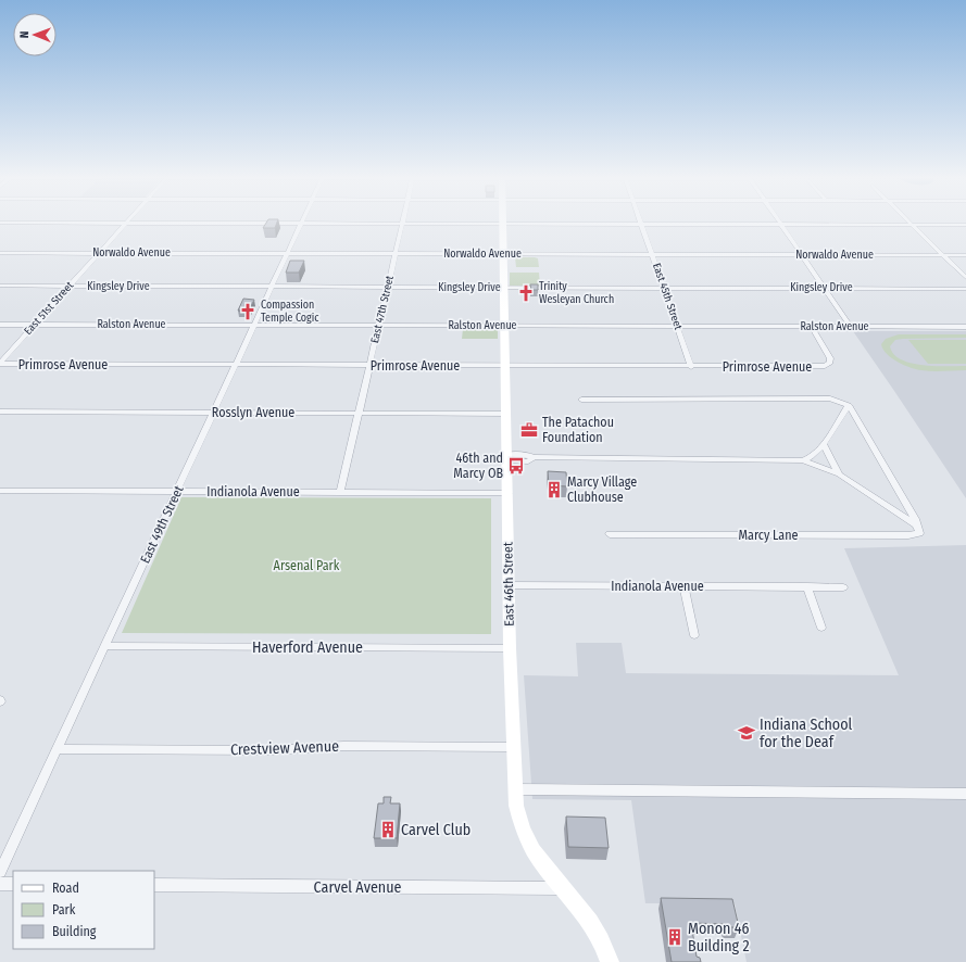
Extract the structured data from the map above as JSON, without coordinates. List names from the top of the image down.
{
  "streets": {
    "main road": ["East 46th Street"],
    "street": [
      "Norwaldo Avenue",
      "Kingsley Drive",
      "East 45th Street",
      "East 51st Street",
      "East 47th Street",
      "Ralston Avenue",
      "Primrose Avenue",
      "Rosslyn Avenue",
      "Indianola Avenue",
      "East 49th Street",
      "Marcy Lane",
      "Haverford Avenue",
      "Crestview Avenue",
      "Carvel Avenue"
    ]
  },
  "crossings": [
    ["Norwaldo Avenue", "East 45th Street"],
    ["Norwaldo Avenue", "East 51st Street"],
    ["Norwaldo Avenue", "East 47th Street"],
    ["Norwaldo Avenue", "East 49th Street"],
    ["Norwaldo Avenue", "East 46th Street"],
    ["Kingsley Drive", "East 45th Street"],
    ["Kingsley Drive", "East 51st Street"],
    ["Kingsley Drive", "East 47th Street"],
    ["Kingsley Drive", "East 49th Street"],
    ["Kingsley Drive", "East 46th Street"],
    ["East 45th Street", "Ralston Avenue"],
    ["East 45th Street", "Primrose Avenue"],
    ["East 51st Street", "Ralston Avenue"],
    ["East 51st Street", "Primrose Avenue"],
    ["East 47th Street", "Ralston Avenue"],
    ["East 47th Street", "Primrose Avenue"],
    ["East 47th Street", "Rosslyn Avenue"],
    ["East 47th Street", "Indianola Avenue"],
    ["Ralston Avenue", "Primrose Avenue"],
    ["Ralston Avenue", "East 49th Street"],
    ["Ralston Avenue", "East 46th Street"],
    ["Primrose Avenue", "East 49th Street"],
    ["Primrose Avenue", "East 46th Street"],
    ["Rosslyn Avenue", "East 49th Street"],
    ["Rosslyn Avenue", "East 46th Street"],
    ["Indianola Avenue", "East 49th Street"],
    ["Indianola Avenue", "East 46th Street"],
    ["East 49th Street", "Haverford Avenue"],
    ["East 49th Street", "Crestview Avenue"],
    ["East 46th Street", "Haverford Avenue"],
    ["East 46th Street", "Crestview Avenue"],
    ["East 46th Street", "Carvel Avenue"]
  ],
  "parks": ["Arsenal Park"],
  "places": {
    "church": ["Trinity Wesleyan Church", "Compassion Temple Cogic"],
    "office": ["The Patachou Foundation"],
    "bus stop": ["46th and Marcy OB"],
    "building": ["Marcy Village Clubhouse", "Carvel Club", "Monon 46 Building 2"],
    "school or university": ["Indiana School for the Deaf"]
  },
  "legend": ["Road", "Park", "Building"],
  "north": "left"
}
